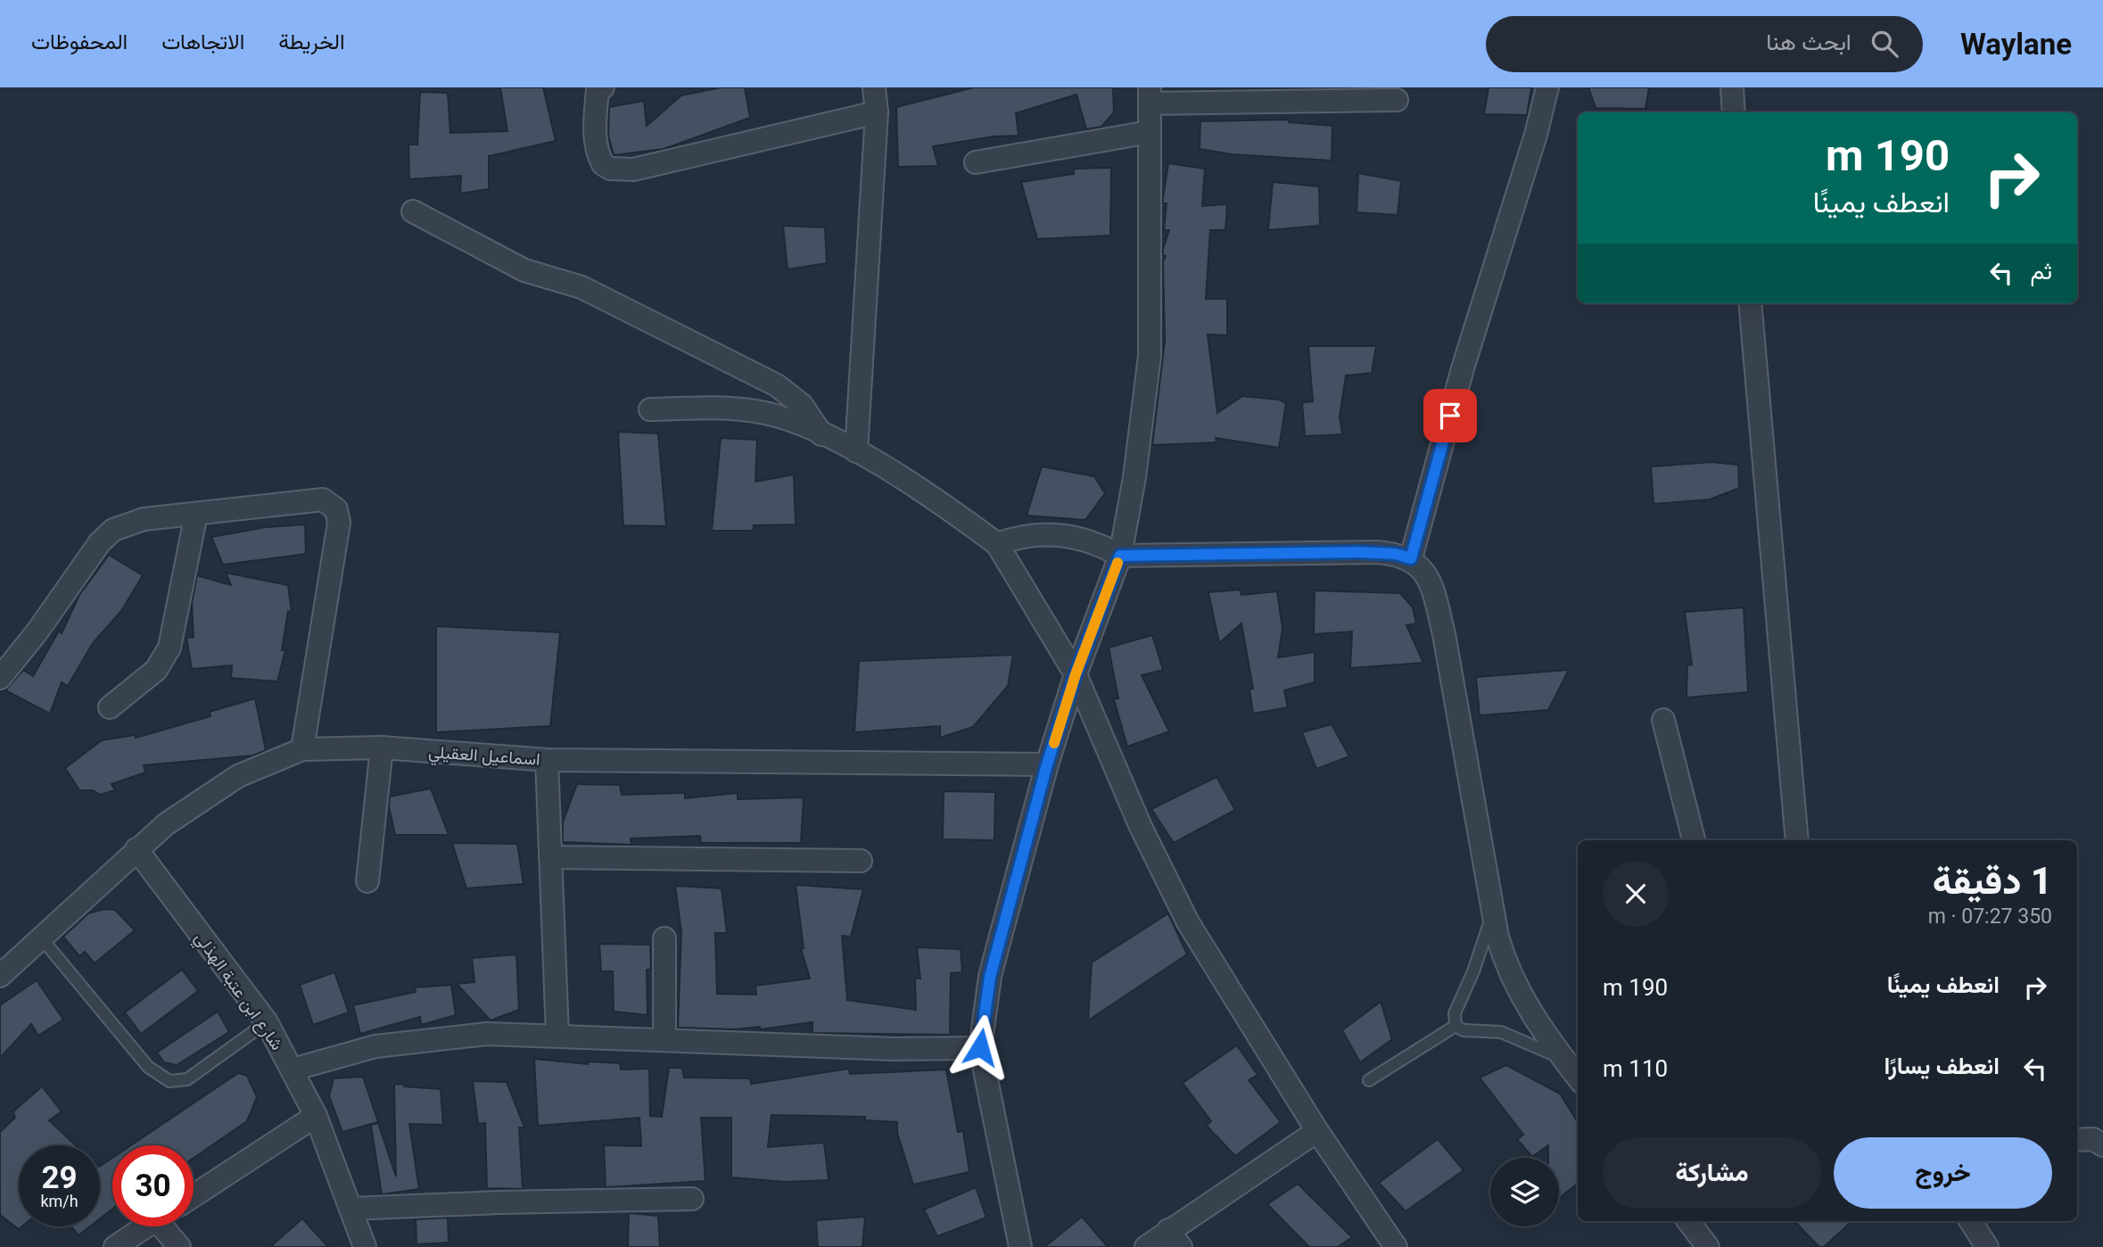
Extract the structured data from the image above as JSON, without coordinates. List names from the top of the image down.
{
  "streets": {
    "street": ["اسماعيل العقيلي", "شارع ابن عتبة الهذلي"]
  },
  "crossings": [
    ["اسماعيل العقيلي", "شارع ابن عتبة الهذلي"]
  ],
  "page": {
    "header": "Waylane",
    "search": "ابحث هنا",
    "nav": ["الخريطة", "الاتجاهات", "المحفوظات"],
    "turn": ["190 m", "انعطف يمينًا"],
    "then": "ثم",
    "heading": ["1 دقيقة", "350 m · 07:27"],
    "list": [
      {
        "name": "انعطف يمينًا",
        "value": "190 m"
      },
      {
        "name": "انعطف يسارًا",
        "value": "110 m"
      }
    ],
    "buttons": ["خروج", "مشاركة"],
    "speed": "29 km/h",
    "limit": "30"
  }
}
